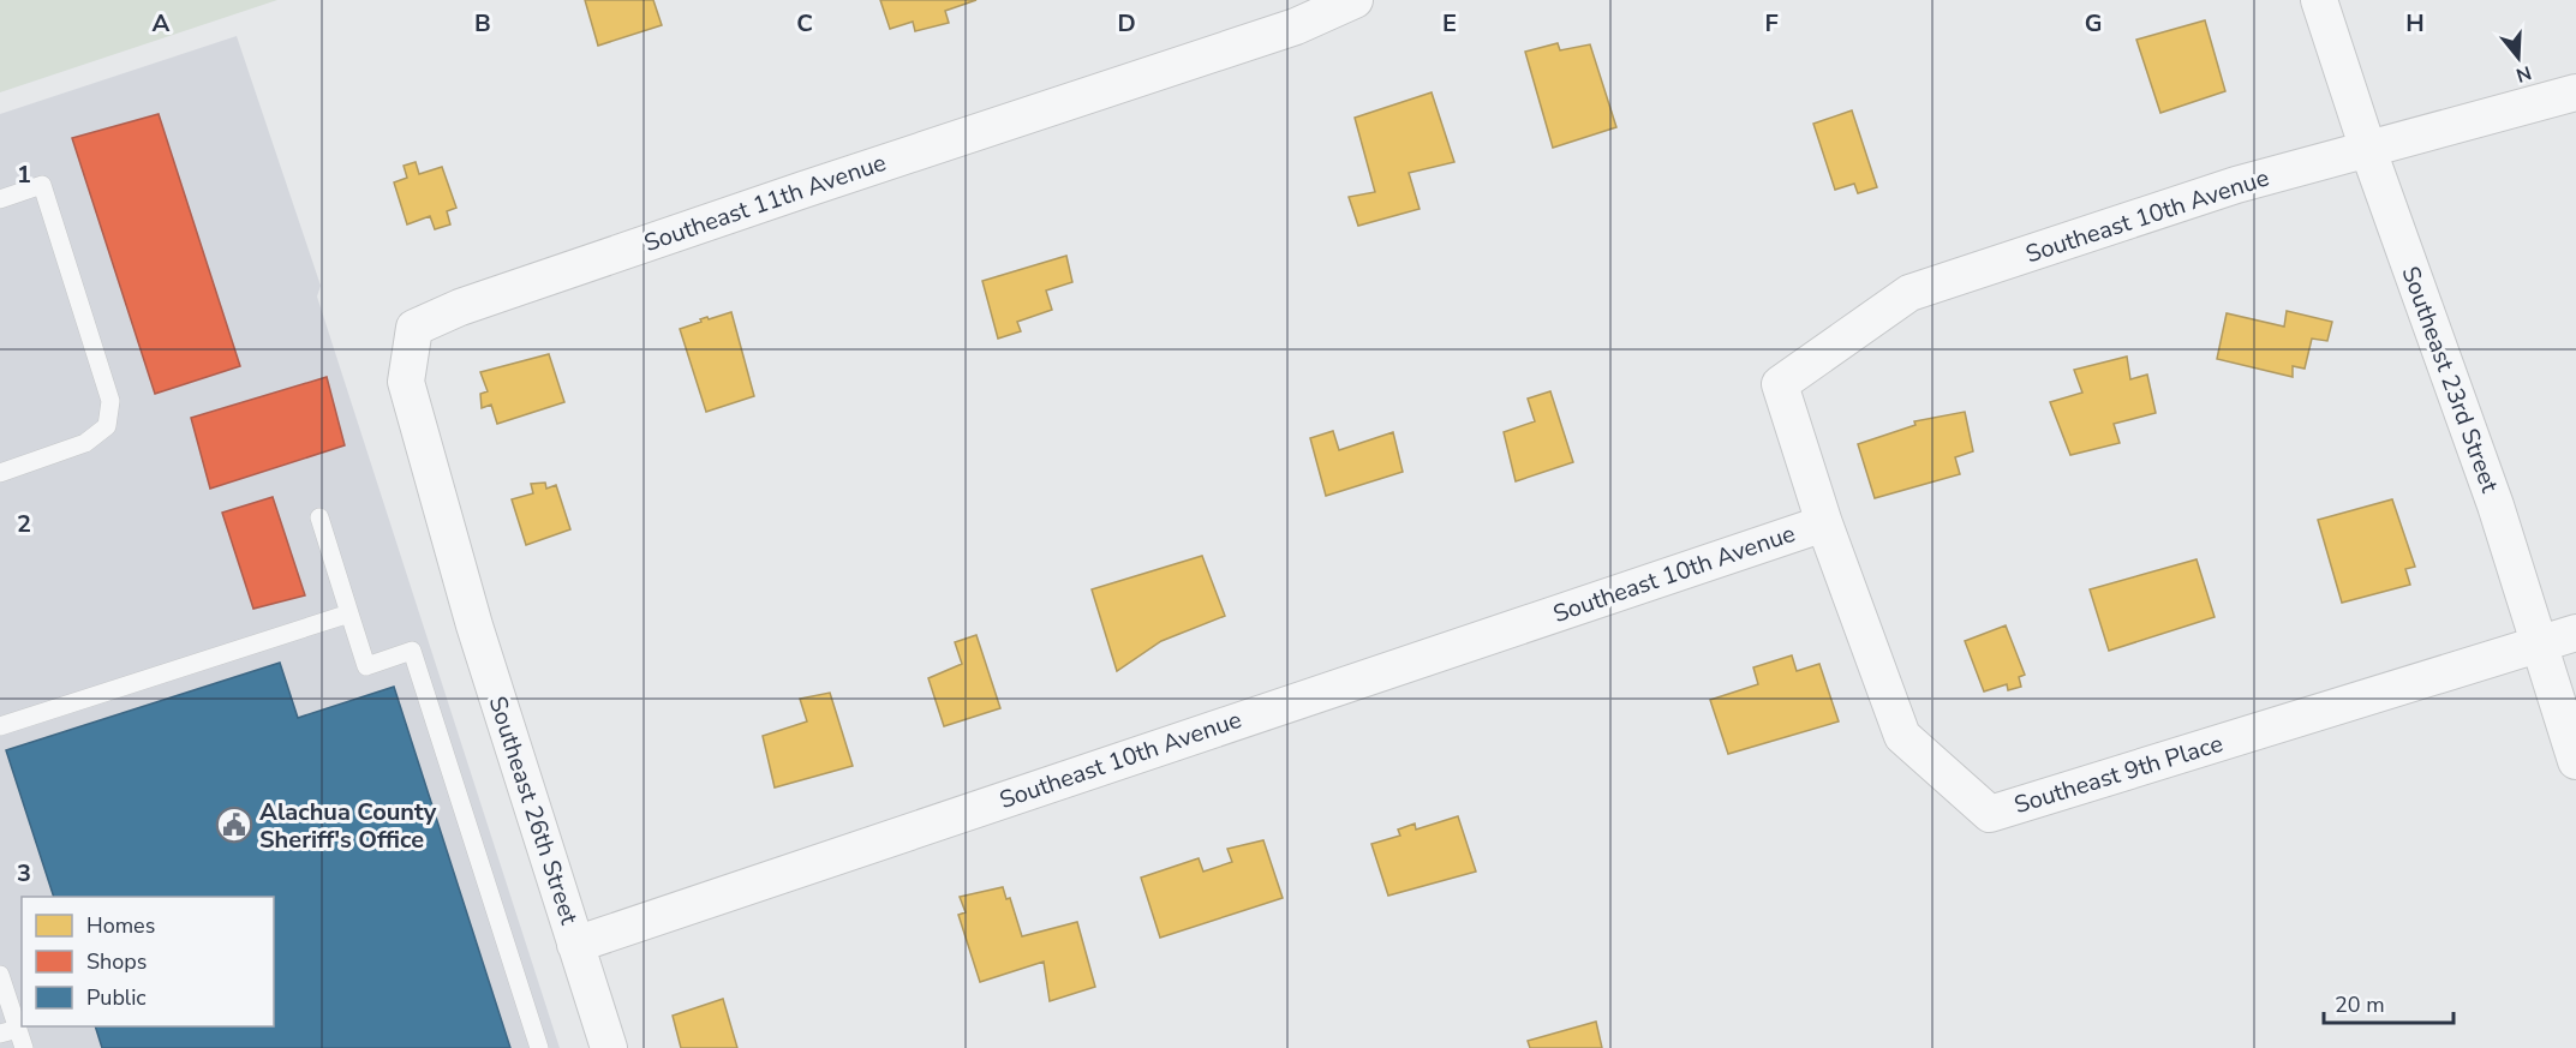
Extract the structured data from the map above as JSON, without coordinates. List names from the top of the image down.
{
  "streets": {
    "street": [
      "Southeast 11th Avenue",
      "Southeast 10th Avenue",
      "Southeast 23rd Street",
      "Southeast 9th Place",
      "Southeast 26th Street"
    ]
  },
  "crossings": [
    ["Southeast 11th Avenue", "Southeast 26th Street"],
    ["Southeast 10th Avenue", "Southeast 23rd Street"],
    ["Southeast 10th Avenue", "Southeast 9th Place"],
    ["Southeast 10th Avenue", "Southeast 26th Street"],
    ["Southeast 23rd Street", "Southeast 9th Place"]
  ],
  "places": {
    "public building": ["Alachua County Sheriff's Office"]
  },
  "legend": ["Homes", "Shops", "Public"],
  "scale_bar": "20 m",
  "north": "bottom",
  "grid": {
    "columns": [
      "A",
      "B",
      "C",
      "D",
      "E",
      "F",
      "G",
      "H"
    ],
    "rows": ["1", "2", "3"]
  }
}
